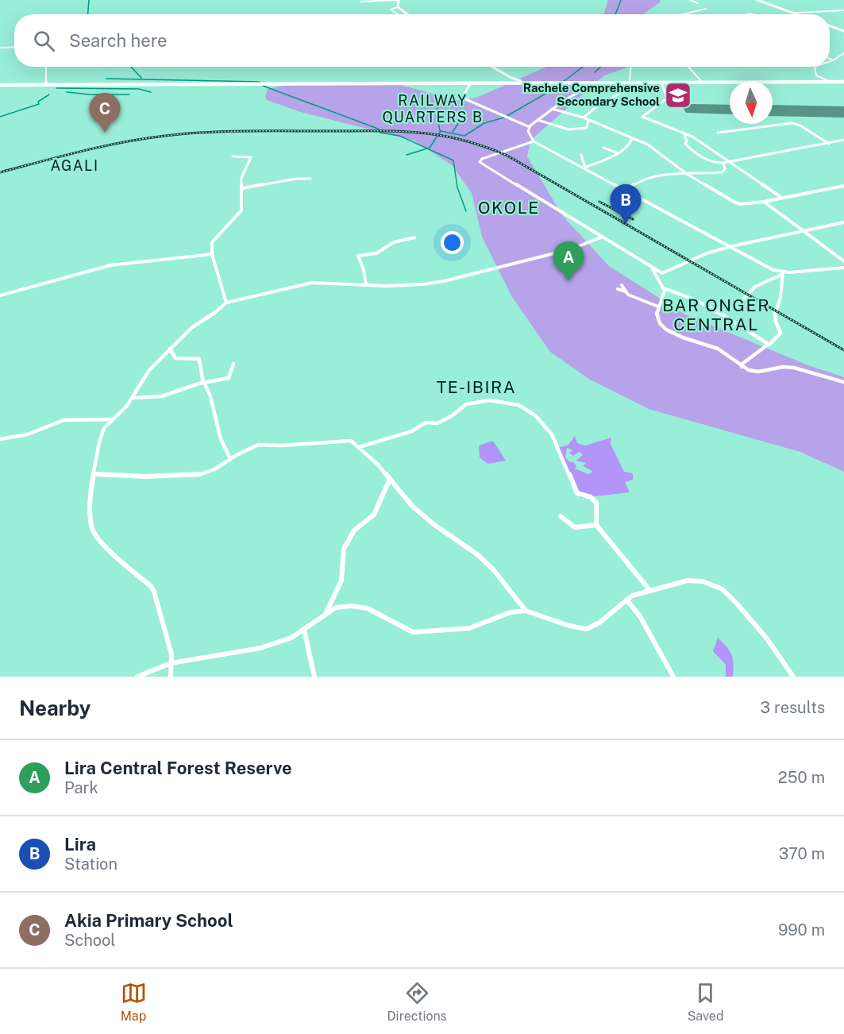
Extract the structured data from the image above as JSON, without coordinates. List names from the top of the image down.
{
  "districts": [
    "RAILWAY QUARTERS B",
    "AGALI",
    "OKOLE",
    "BAR ONGER CENTRAL",
    "TE-IBIRA"
  ],
  "places": {
    "school or university": ["Rachele Comprehensive Secondary School"]
  },
  "north": "bottom",
  "page": {
    "search": "Search here",
    "pins": ["C", "B", "A"],
    "heading": ["Nearby", "3 results"],
    "list": [
      {
        "mark": "A",
        "name": "Lira Central Forest Reserve",
        "note": "Park",
        "value": "250 m"
      },
      {
        "mark": "B",
        "name": "Lira",
        "note": "Station",
        "value": "370 m"
      },
      {
        "mark": "C",
        "name": "Akia Primary School",
        "note": "School",
        "value": "990 m"
      }
    ],
    "nav": ["Map", "Directions", "Saved"]
  }
}
